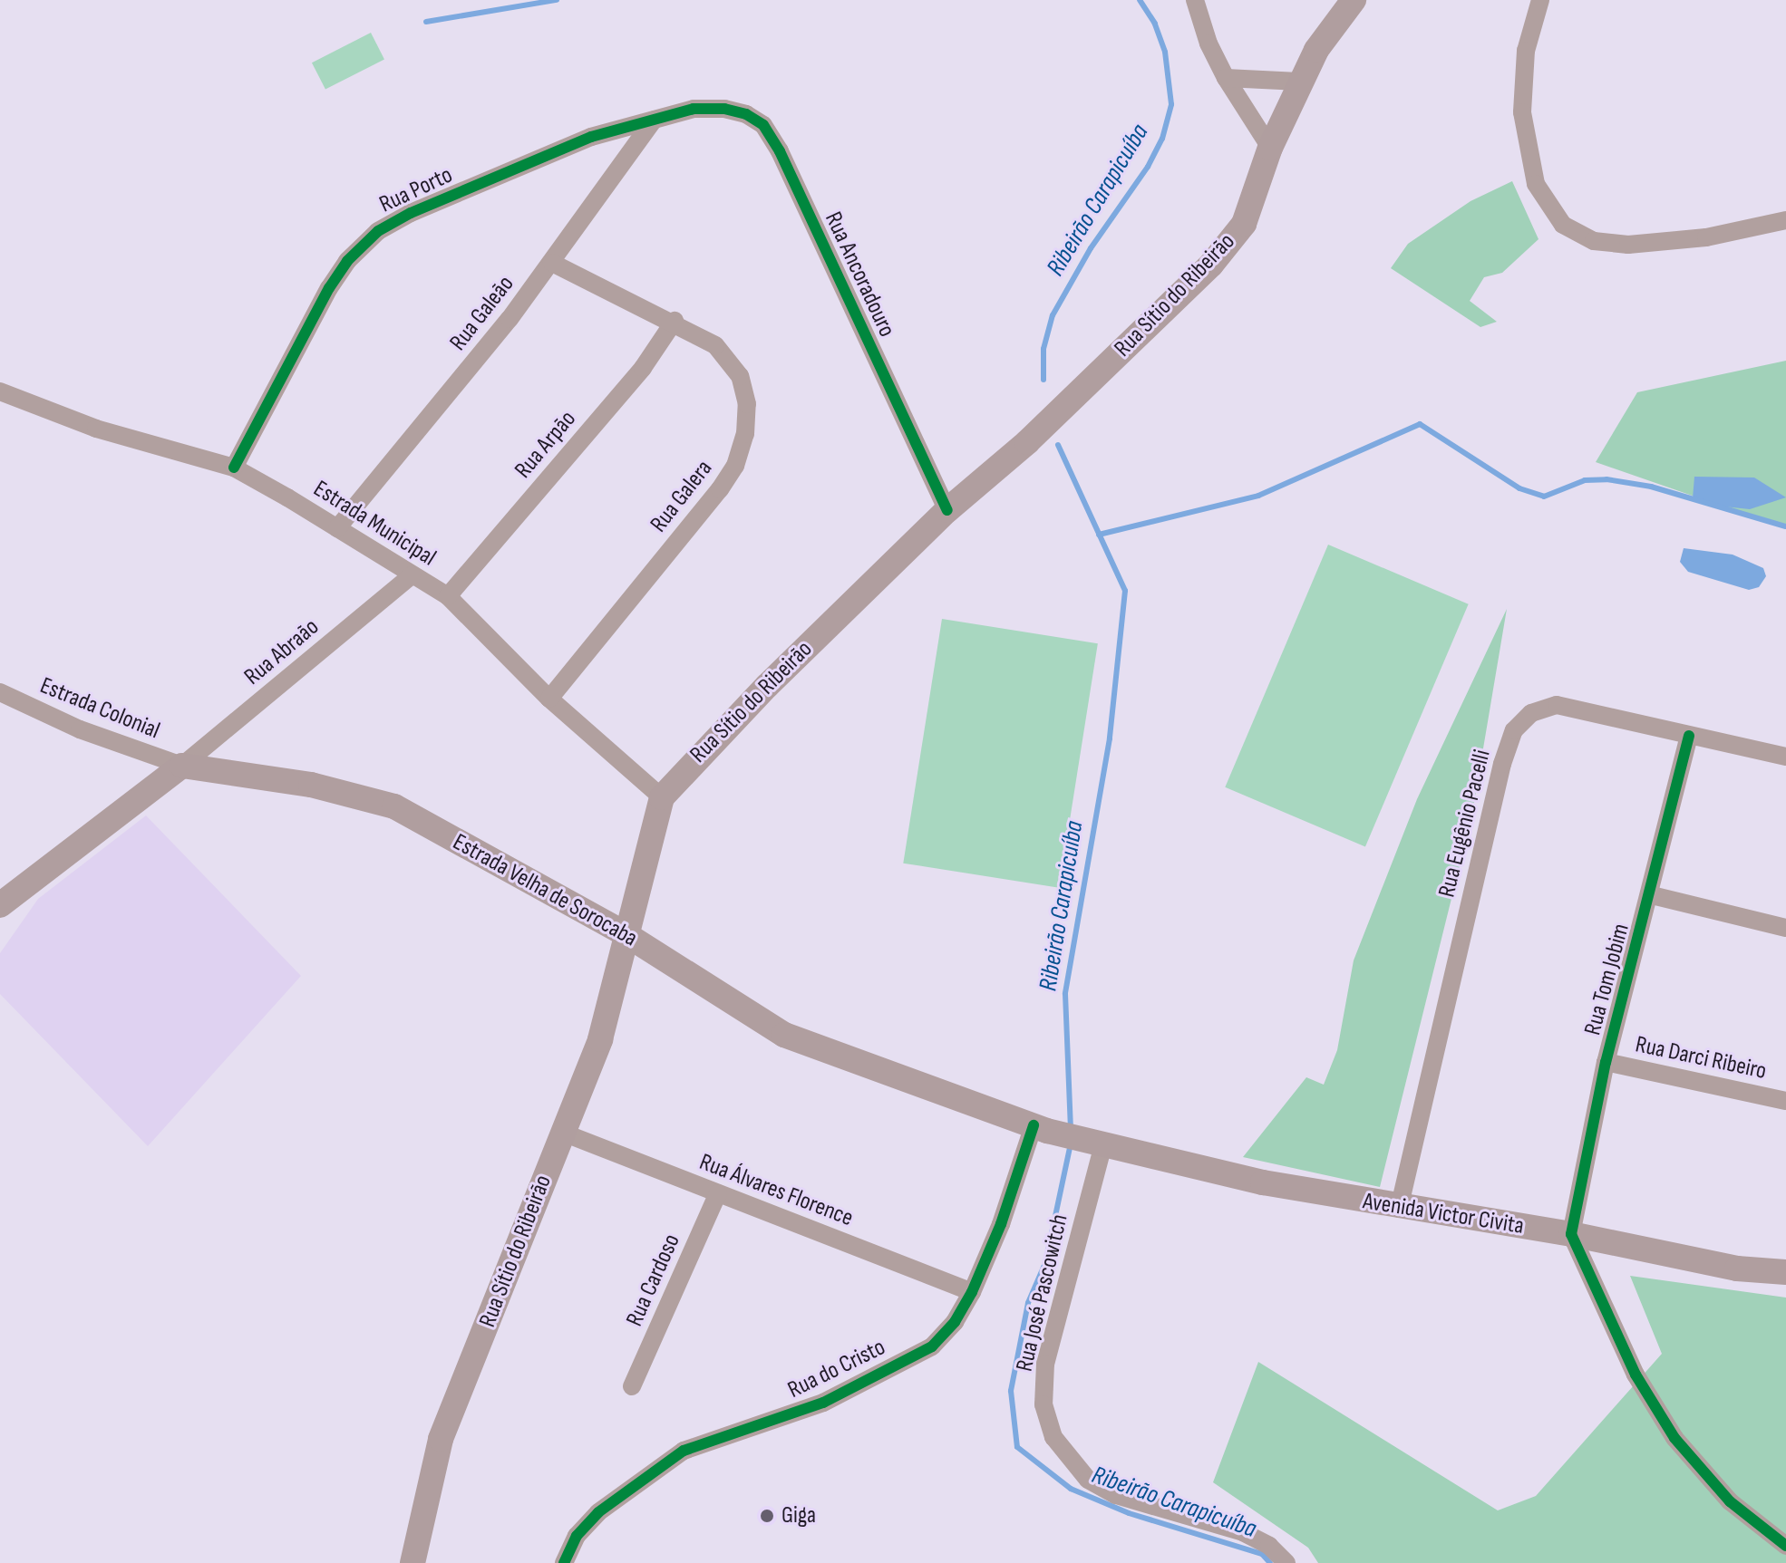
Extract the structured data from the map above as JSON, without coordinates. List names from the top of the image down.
{
  "streets": {
    "main road": ["Rua Sítio do Ribeirão", "Estrada Velha de Sorocaba", "Avenida Victor Civita"],
    "street": [
      "Rua Porto",
      "Rua Ancoradouro",
      "Rua Galeão",
      "Rua Arpão",
      "Rua Galera",
      "Estrada Municipal",
      "Rua Abraão",
      "Estrada Colonial",
      "Rua Eugênio Pacelli",
      "Rua Tom Jobim",
      "Rua Darci Ribeiro",
      "Rua Álvares Florence",
      "Rua Cardoso",
      "Rua José Pascowitch",
      "Rua do Cristo"
    ]
  },
  "crossings": [
    ["Rua Porto", "Rua Ancoradouro"],
    ["Rua Porto", "Rua Galeão"],
    ["Rua Porto", "Estrada Municipal"],
    ["Rua Ancoradouro", "Rua Sítio do Ribeirão"],
    ["Rua Sítio do Ribeirão", "Estrada Municipal"],
    ["Rua Sítio do Ribeirão", "Estrada Velha de Sorocaba"],
    ["Rua Sítio do Ribeirão", "Rua Álvares Florence"],
    ["Rua Galeão", "Rua Galera"],
    ["Rua Galeão", "Estrada Municipal"],
    ["Rua Arpão", "Rua Galera"],
    ["Rua Arpão", "Estrada Municipal"],
    ["Rua Galera", "Estrada Municipal"],
    ["Estrada Municipal", "Rua Abraão"],
    ["Rua Abraão", "Estrada Colonial"],
    ["Rua Abraão", "Estrada Velha de Sorocaba"],
    ["Estrada Colonial", "Estrada Velha de Sorocaba"],
    ["Rua Eugênio Pacelli", "Rua Tom Jobim"],
    ["Rua Eugênio Pacelli", "Avenida Victor Civita"],
    ["Estrada Velha de Sorocaba", "Avenida Victor Civita"],
    ["Estrada Velha de Sorocaba", "Rua José Pascowitch"],
    ["Estrada Velha de Sorocaba", "Rua do Cristo"],
    ["Rua Tom Jobim", "Rua Darci Ribeiro"],
    ["Rua Tom Jobim", "Avenida Victor Civita"],
    ["Rua Álvares Florence", "Rua Cardoso"],
    ["Rua Álvares Florence", "Rua do Cristo"],
    ["Avenida Victor Civita", "Rua José Pascowitch"]
  ],
  "water": ["Ribeirão Carapicuíba"],
  "places": ["Giga"]
}
